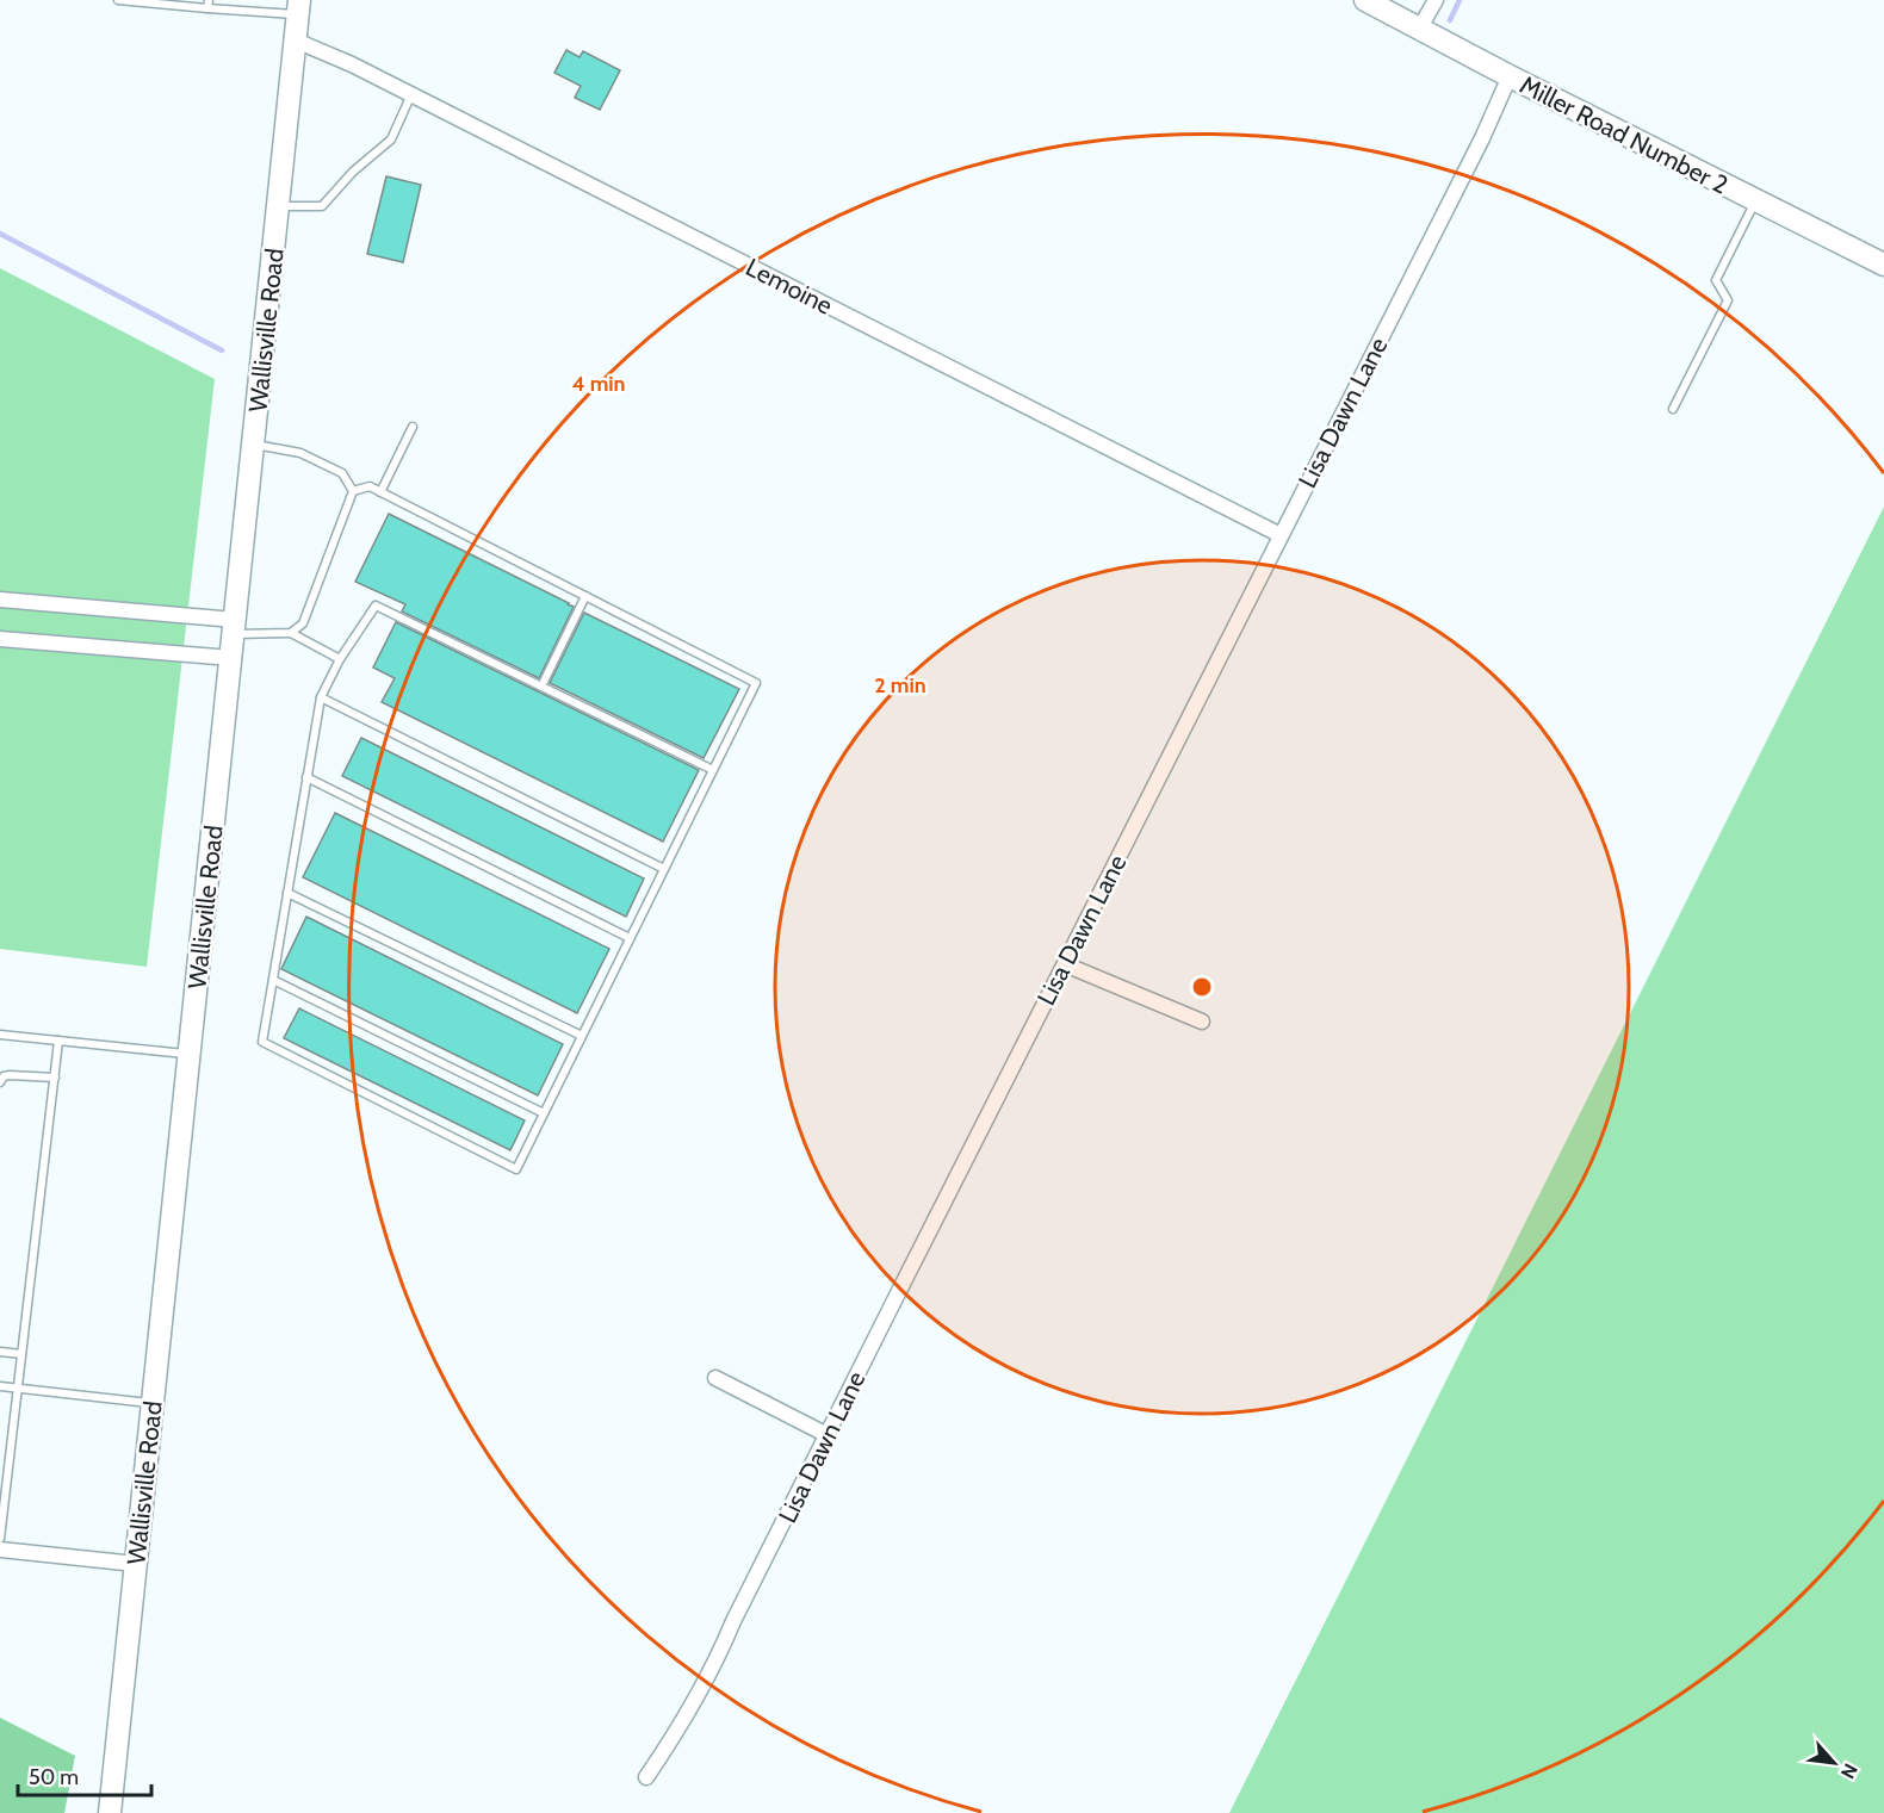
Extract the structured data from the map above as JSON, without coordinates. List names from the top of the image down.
{
  "streets": {
    "main road": ["Miller Road Number 2", "Wallisville Road"],
    "street": ["Lemoine", "Lisa Dawn Lane"]
  },
  "crossings": [
    ["Miller Road Number 2", "Lisa Dawn Lane"],
    ["Lemoine", "Wallisville Road"],
    ["Lemoine", "Lisa Dawn Lane"]
  ],
  "scale_bar": "50 m",
  "north": "bottom right",
  "rings": ["4 min", "2 min"]
}
